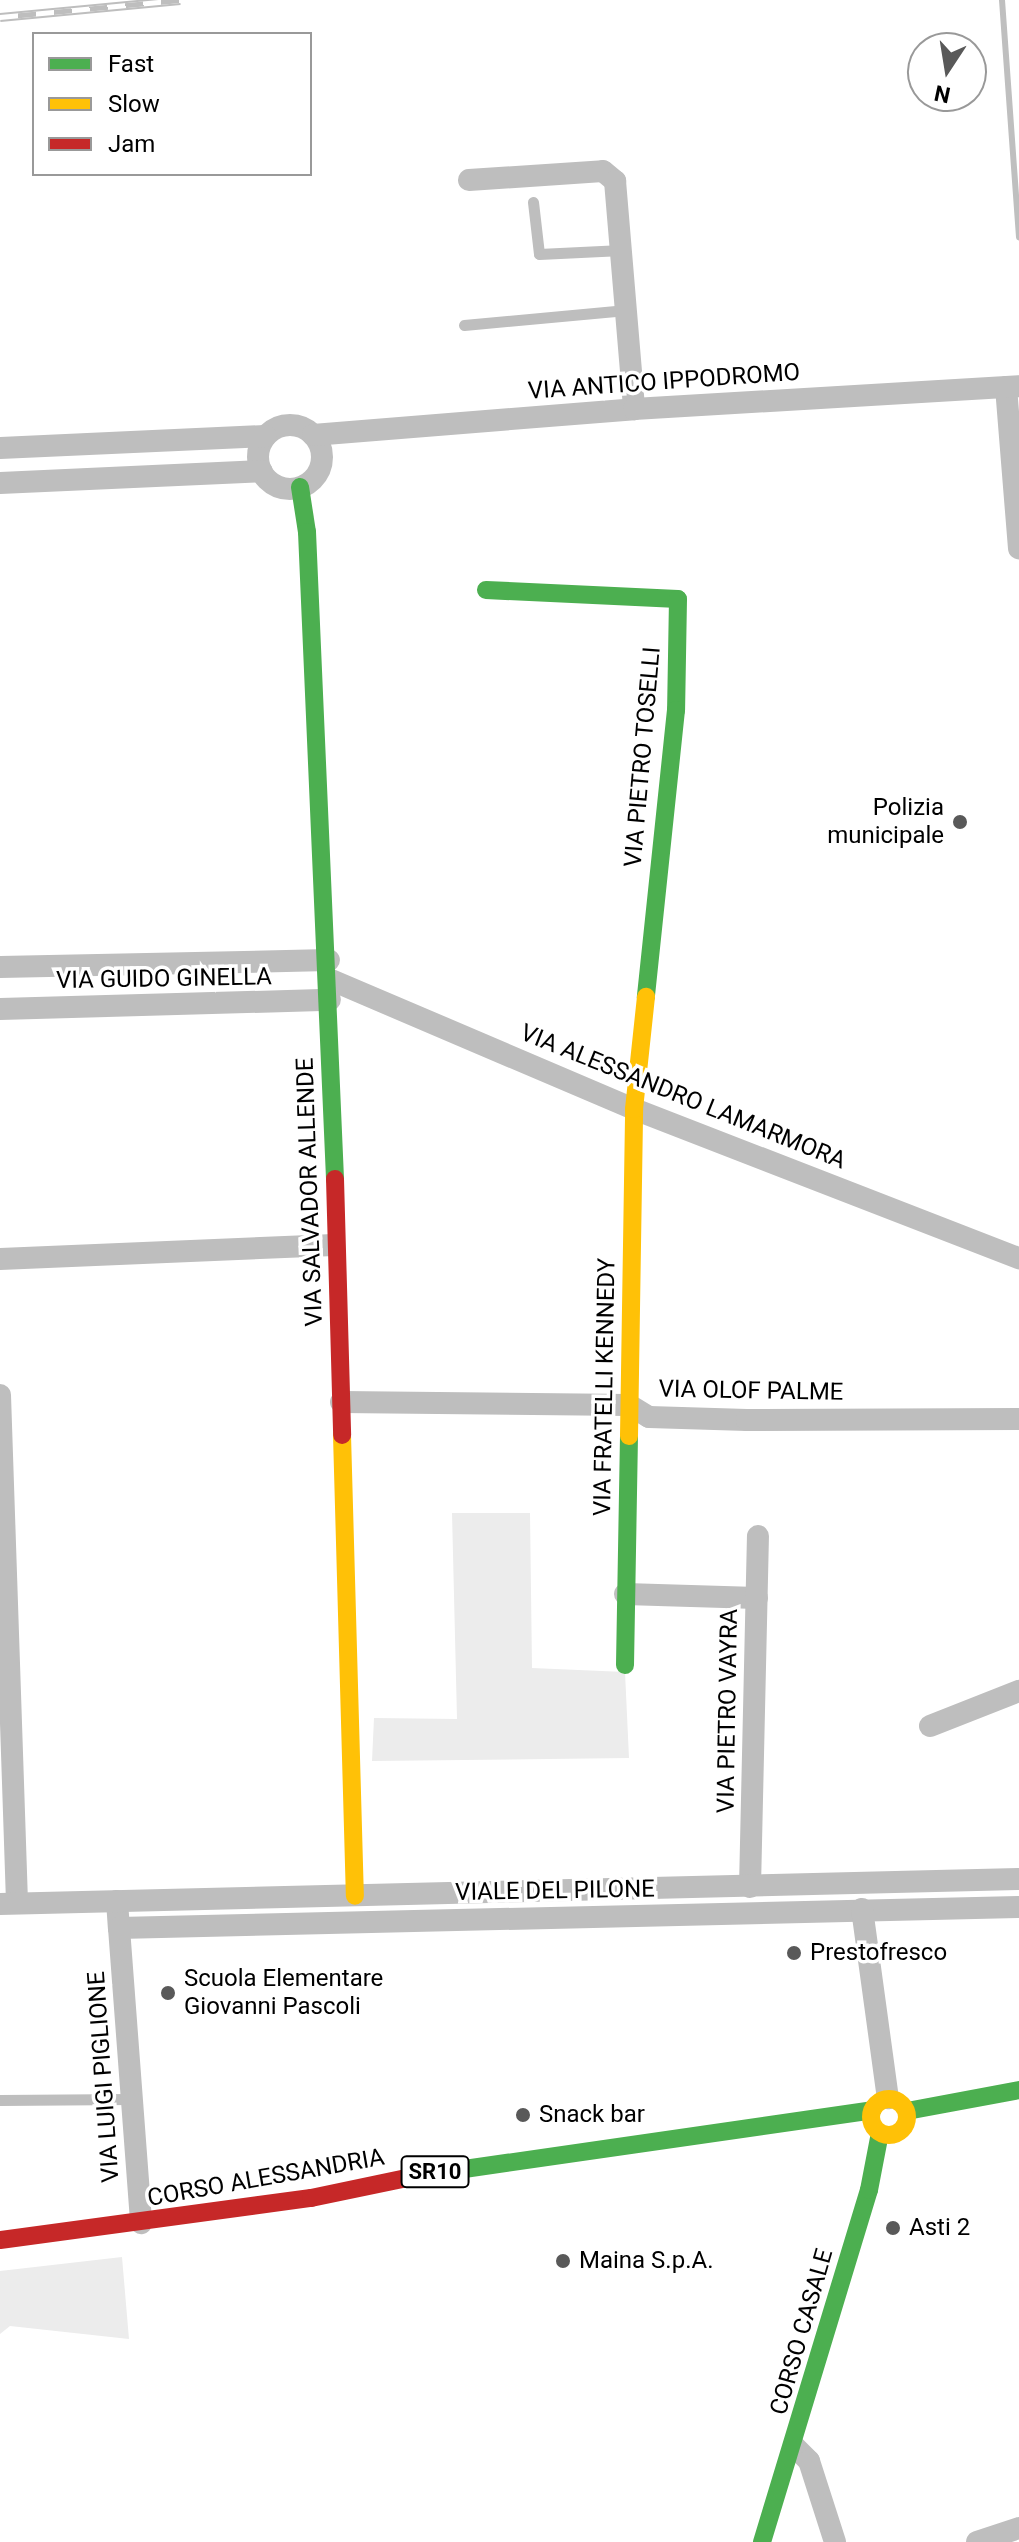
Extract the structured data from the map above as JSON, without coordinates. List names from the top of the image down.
{
  "streets": {
    "street": [
      "VIA ANTICO IPPODROMO",
      "VIA PIETRO TOSELLI",
      "VIA GUIDO GINELLA",
      "VIA ALESSANDRO LAMARMORA",
      "VIA SALVADOR ALLENDE",
      "VIA FRATELLI KENNEDY",
      "VIA OLOF PALME",
      "VIA PIETRO VAYRA",
      "VIALE DEL PILONE",
      "VIA LUIGI PIGLIONE",
      "SR10",
      "CORSO ALESSANDRIA",
      "CORSO CASALE"
    ]
  },
  "crossings": [
    ["VIA ANTICO IPPODROMO", "VIA SALVADOR ALLENDE"],
    ["VIA PIETRO TOSELLI", "VIA ALESSANDRO LAMARMORA"],
    ["VIA PIETRO TOSELLI", "VIA FRATELLI KENNEDY"],
    ["VIA GUIDO GINELLA", "VIA ALESSANDRO LAMARMORA"],
    ["VIA GUIDO GINELLA", "VIA SALVADOR ALLENDE"],
    ["VIA ALESSANDRO LAMARMORA", "VIA SALVADOR ALLENDE"],
    ["VIA ALESSANDRO LAMARMORA", "VIA FRATELLI KENNEDY"],
    ["VIA SALVADOR ALLENDE", "VIA OLOF PALME"],
    ["VIA SALVADOR ALLENDE", "VIALE DEL PILONE"],
    ["VIA FRATELLI KENNEDY", "VIA OLOF PALME"],
    ["VIA PIETRO VAYRA", "VIALE DEL PILONE"],
    ["VIALE DEL PILONE", "VIA LUIGI PIGLIONE"],
    ["VIA LUIGI PIGLIONE", "CORSO ALESSANDRIA"]
  ],
  "places": [
    "Polizia municipale",
    "Prestofresco",
    "Scuola Elementare Giovanni Pascoli",
    "Snack bar",
    "Asti 2",
    "Maina S.p.A."
  ],
  "legend": ["Fast", "Slow", "Jam"],
  "north": "bottom"
}
